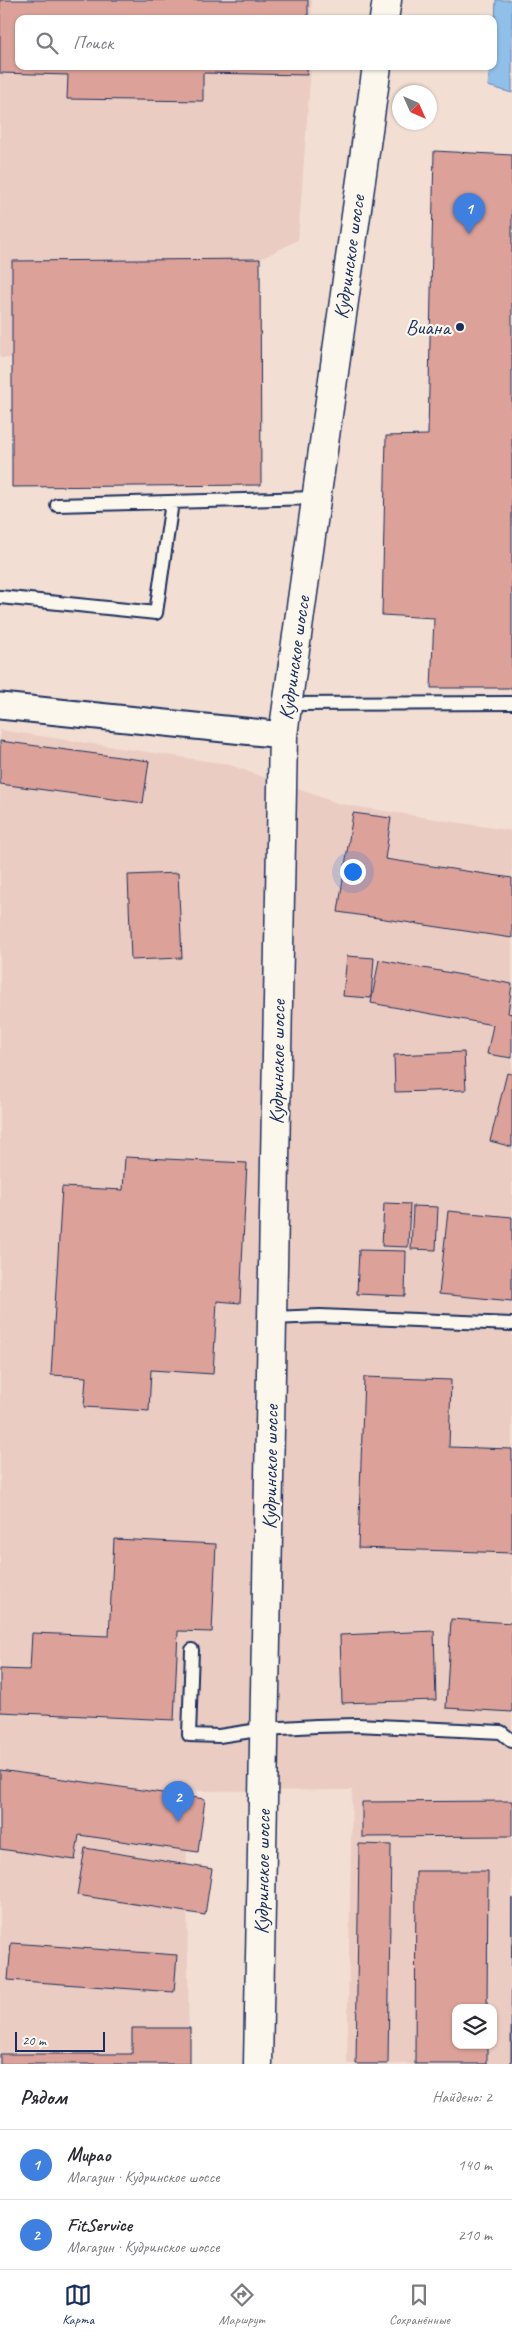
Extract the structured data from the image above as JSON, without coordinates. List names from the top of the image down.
{
  "streets": {
    "street": ["Кудринское шоссе"]
  },
  "places": ["Виана"],
  "scale_bar": "20 m",
  "north": "bottom right",
  "page": {
    "search": "Поиск",
    "pins": ["1", "2"],
    "scale": "20 m",
    "heading": ["Рядом", "Найдено: 2"],
    "list": [
      {
        "mark": "1",
        "name": "Мирао",
        "note": "Магазин · Кудринское шоссе",
        "value": "140 m"
      },
      {
        "mark": "2",
        "name": "FitService",
        "note": "Магазин · Кудринское шоссе",
        "value": "210 m"
      }
    ],
    "nav": ["Карта", "Маршрут", "Сохранённые"]
  }
}
